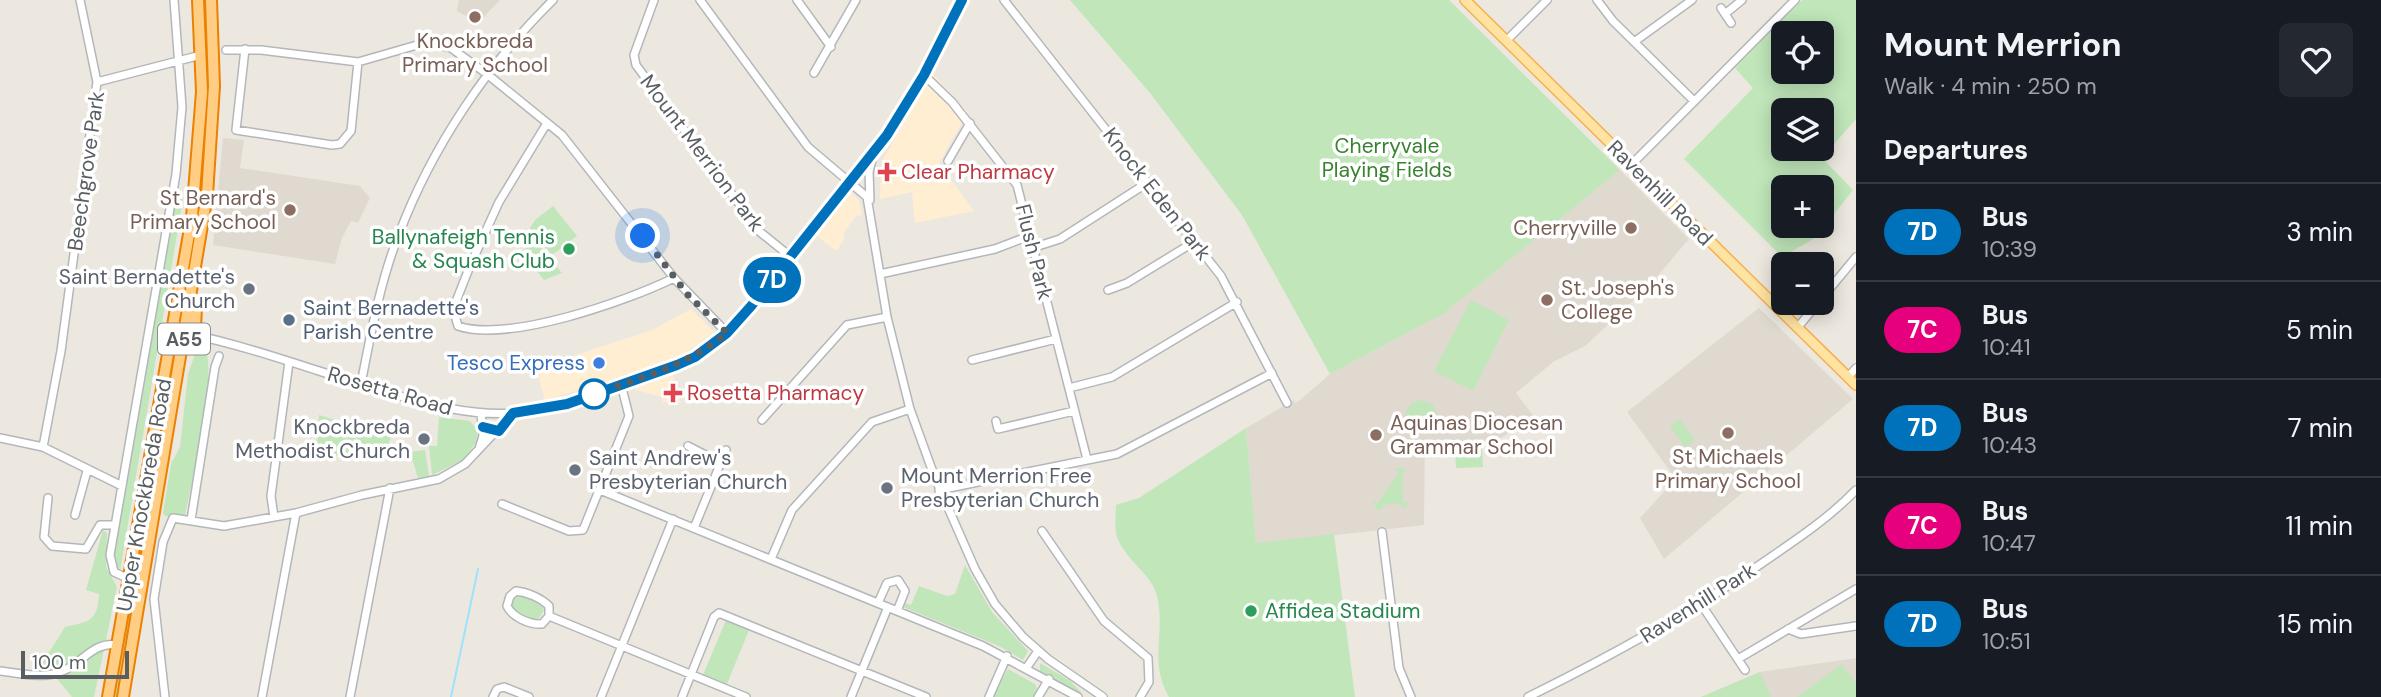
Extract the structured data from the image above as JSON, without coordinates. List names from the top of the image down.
{
  "streets": {
    "highway": ["A55", "Upper Knockbreda Road"],
    "main road": ["Ravenhill Road"],
    "street": [
      "Mount Merrion Park",
      "Beechgrove Park",
      "Knock Eden Park",
      "Flush Park",
      "Rosetta Road",
      "Ravenhill Park"
    ]
  },
  "crossings": [
    ["Mount Merrion Park", "Rosetta Road"],
    ["Beechgrove Park", "Upper Knockbreda Road"],
    ["Flush Park", "Rosetta Road"],
    ["Rosetta Road", "Upper Knockbreda Road"]
  ],
  "parks": ["Cherryvale Playing Fields"],
  "places": {
    "other": [
      "Knockbreda Primary School",
      "St Bernard's Primary School",
      "Cherryville",
      "Ballynafeigh Tennis & Squash Club",
      "Saint Bernadette's Church",
      "St. Joseph's College",
      "Saint Bernadette's Parish Centre",
      "Tesco Express",
      "St Michaels Primary School",
      "Aquinas Diocesan Grammar School",
      "Knockbreda Methodist Church",
      "Saint Andrew's Presbyterian Church",
      "Mount Merrion Free Presbyterian Church",
      "Affidea Stadium"
    ],
    "health": ["Clear Pharmacy", "Rosetta Pharmacy"]
  },
  "lines": ["bus line 7D"],
  "scale_bar": "100 m",
  "page": {
    "on_map": "7D",
    "heading": [
      ["Mount Merrion", "Walk · 4 min · 250 m"],
      "Departures"
    ],
    "map_buttons": ["+", "−"],
    "list": [
      {
        "mark": "7D",
        "name": "Bus",
        "note": "10:39",
        "value": "3 min"
      },
      {
        "mark": "7C",
        "name": "Bus",
        "note": "10:41",
        "value": "5 min"
      },
      {
        "mark": "7D",
        "name": "Bus",
        "note": "10:43",
        "value": "7 min"
      },
      {
        "mark": "7C",
        "name": "Bus",
        "note": "10:47",
        "value": "11 min"
      },
      {
        "mark": "7D",
        "name": "Bus",
        "note": "10:51",
        "value": "15 min"
      }
    ],
    "scale": "100 m"
  }
}
